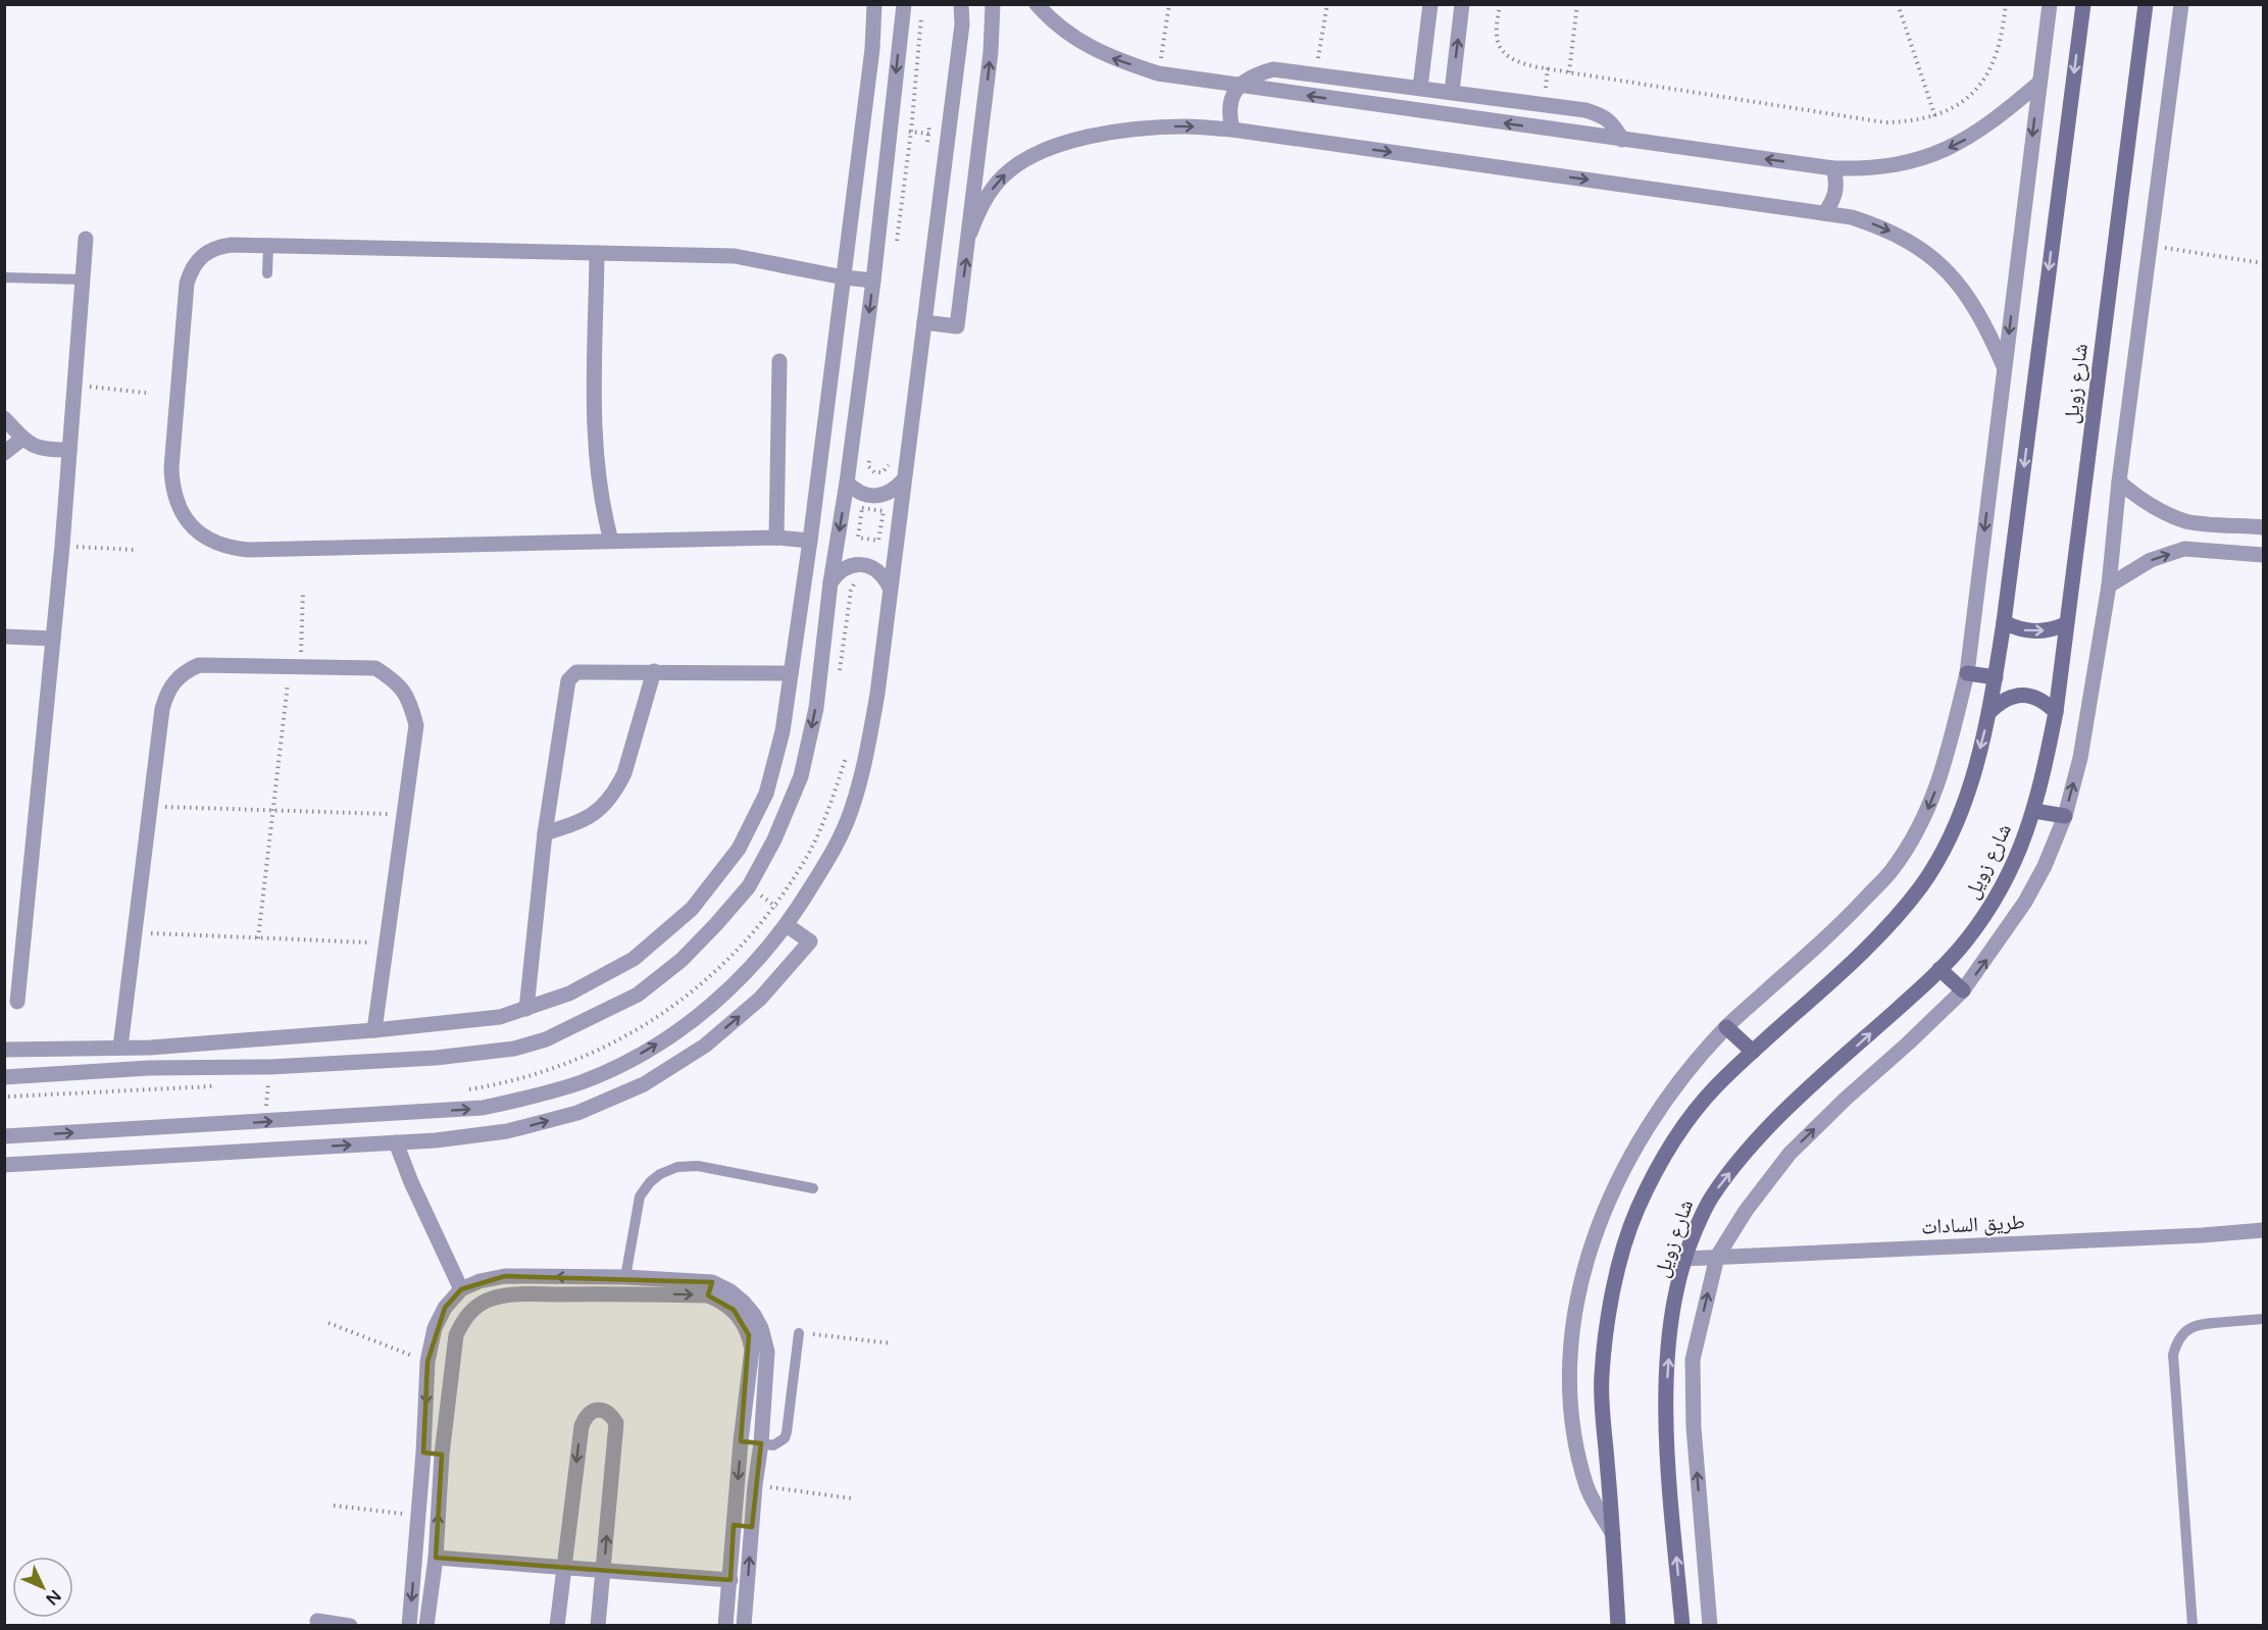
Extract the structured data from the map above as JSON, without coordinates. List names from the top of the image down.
{
  "streets": {
    "main road": ["شارع زويل"],
    "street": ["طريق السادات"]
  },
  "crossings": [
    ["شارع زويل", "طريق السادات"]
  ],
  "north": "bottom right"
}
